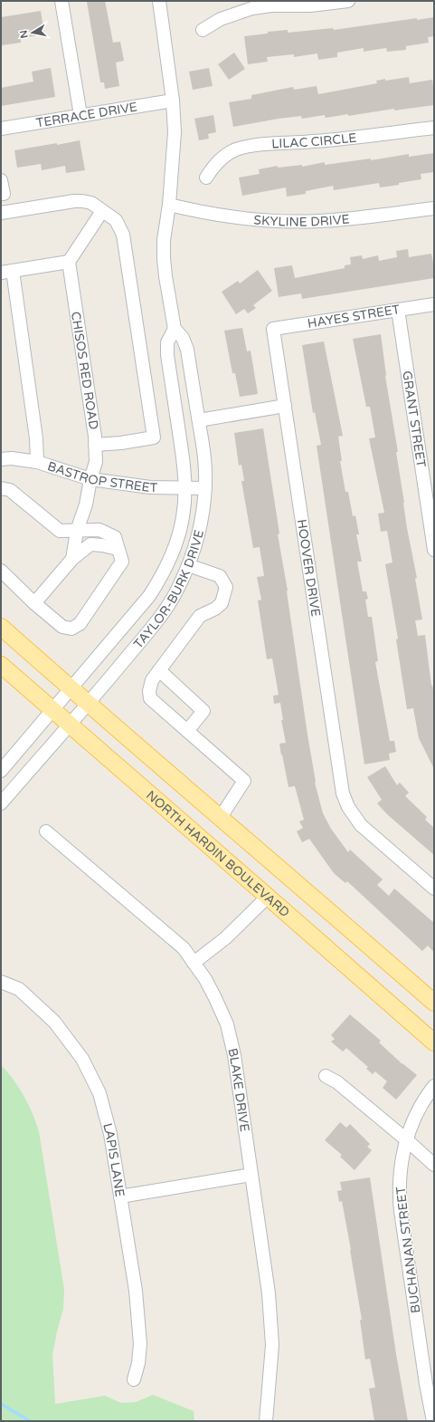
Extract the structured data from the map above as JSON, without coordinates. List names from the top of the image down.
{
  "streets": {
    "main road": ["NORTH HARDIN BOULEVARD"],
    "street": [
      "TERRACE DRIVE",
      "LILAC CIRCLE",
      "SKYLINE DRIVE",
      "HAYES STREET",
      "CHISOS RED ROAD",
      "GRANT STREET",
      "BASTROP STREET",
      "HOOVER DRIVE",
      "TAYLOR-BURK DRIVE",
      "BLAKE DRIVE",
      "LAPIS LANE",
      "BUCHANAN STREET"
    ]
  },
  "crossings": [
    ["TERRACE DRIVE", "TAYLOR-BURK DRIVE"],
    ["SKYLINE DRIVE", "TAYLOR-BURK DRIVE"],
    ["HAYES STREET", "GRANT STREET"],
    ["HAYES STREET", "HOOVER DRIVE"],
    ["CHISOS RED ROAD", "BASTROP STREET"],
    ["BASTROP STREET", "TAYLOR-BURK DRIVE"],
    ["TAYLOR-BURK DRIVE", "NORTH HARDIN BOULEVARD"]
  ],
  "north": "left"
}
